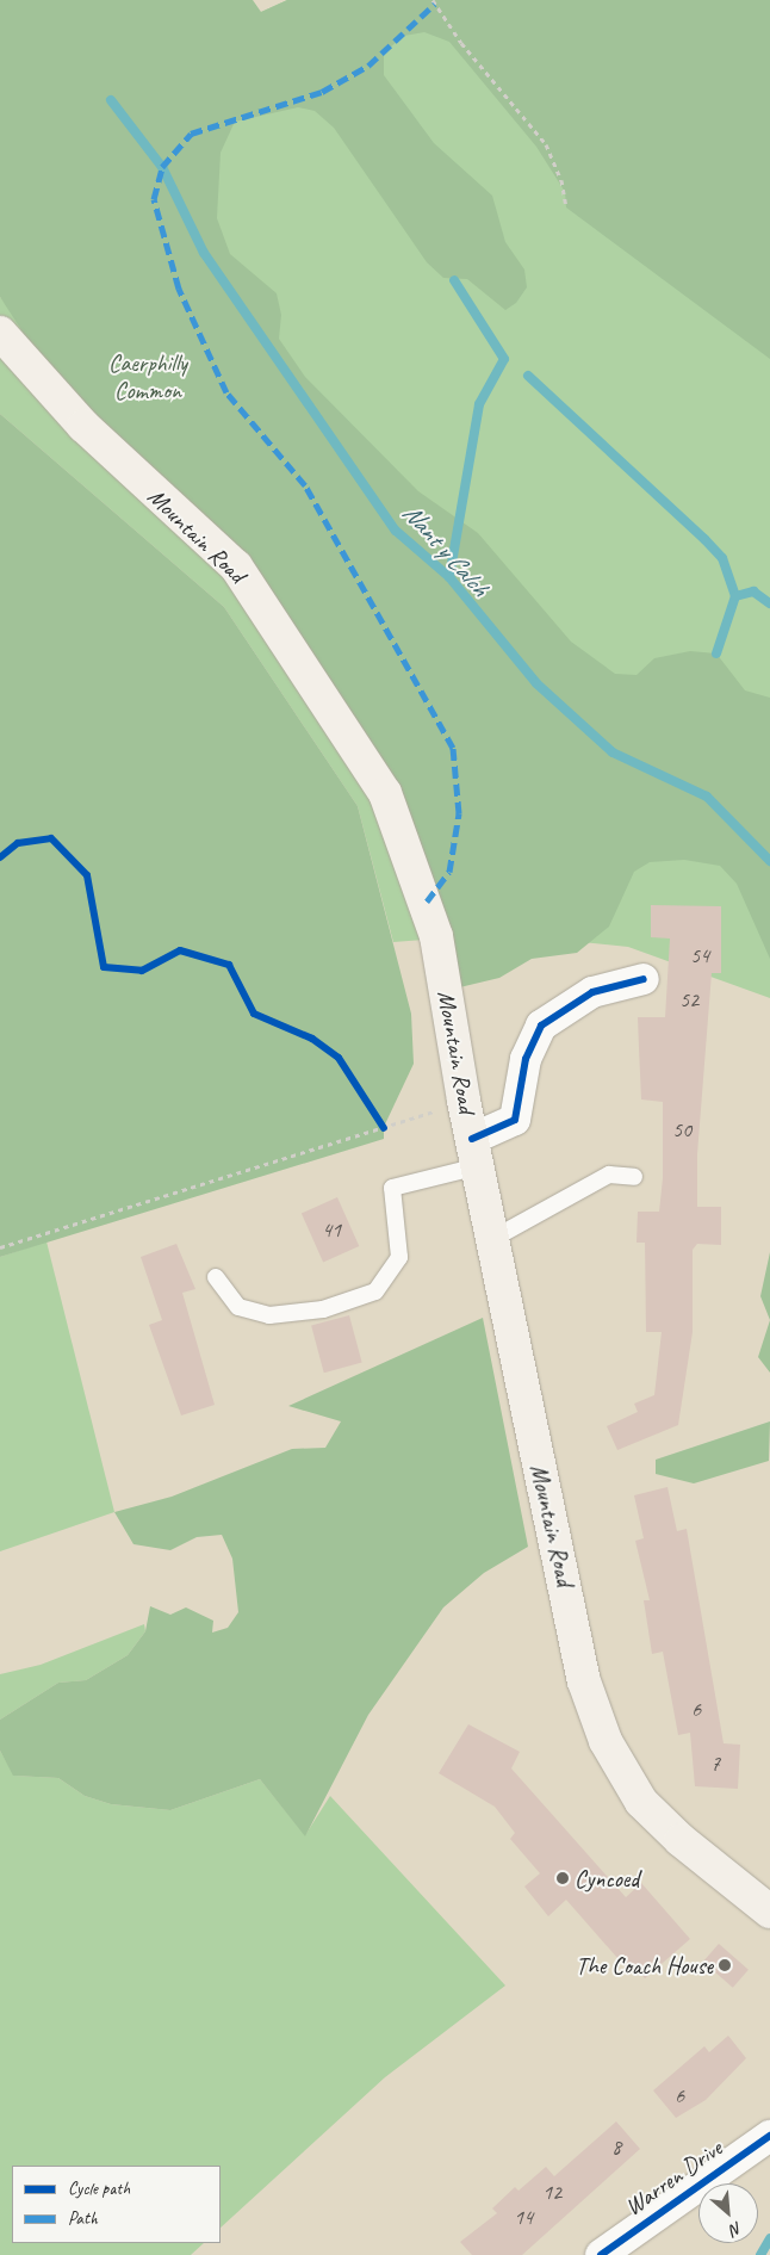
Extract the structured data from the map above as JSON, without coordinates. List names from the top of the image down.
{
  "streets": {
    "main road": ["Mountain Road"],
    "street": ["Warren Drive"]
  },
  "water": ["Nant y Calch"],
  "parks": ["Caerphilly Common"],
  "places": ["Cyncoed", "The Coach House"],
  "house_numbers": [
    "54",
    "52",
    "50",
    "41",
    "6",
    "7",
    "6",
    "8",
    "12",
    "14"
  ],
  "legend": ["Cycle path", "Path"],
  "north": "bottom right"
}
